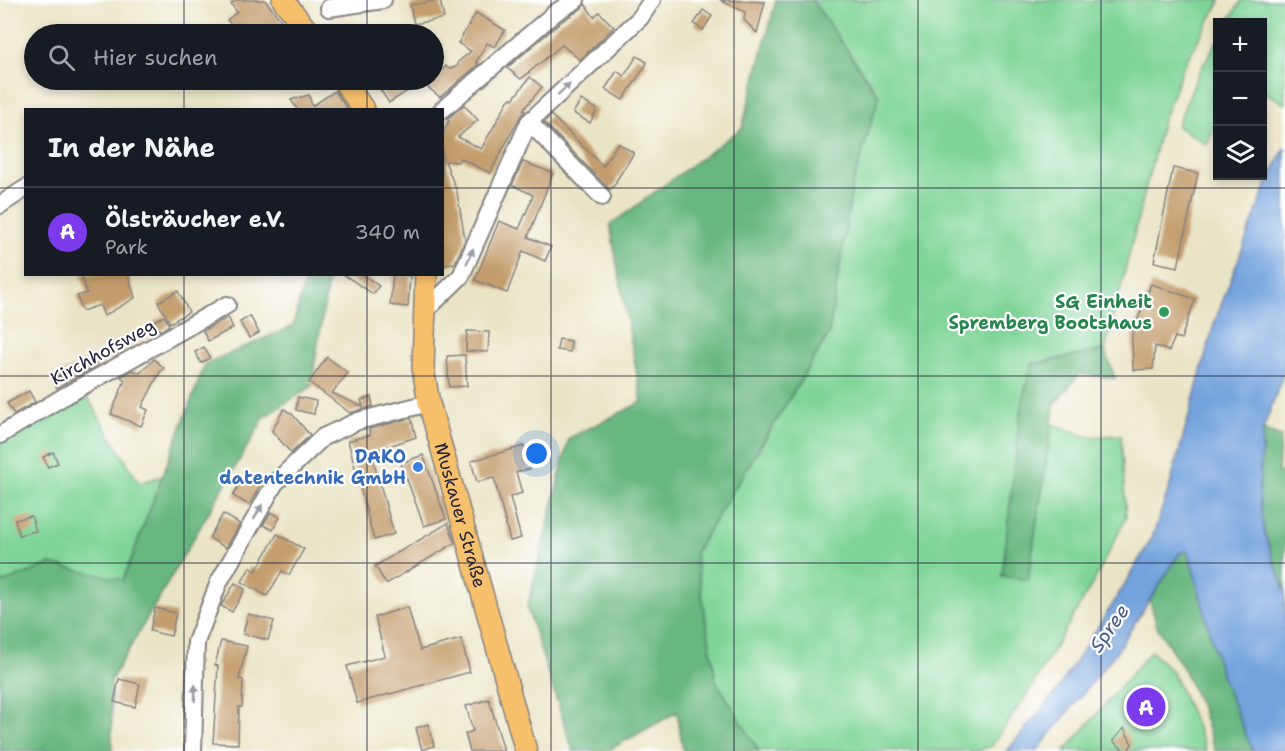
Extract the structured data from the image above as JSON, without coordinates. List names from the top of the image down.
{
  "streets": {
    "main road": ["Muskauer Straße"],
    "street": ["Kirchhofsweg"]
  },
  "water": ["Spree"],
  "places": ["SG Einheit Spremberg Bootshaus", "DAKO datentechnik GmbH"],
  "page": {
    "map_buttons": ["+", "−"],
    "search": "Hier suchen",
    "heading": "In der Nähe",
    "list": [
      {
        "mark": "A",
        "name": "Ölsträucher e.V.",
        "note": "Park",
        "value": "340 m"
      }
    ],
    "pins": "A"
  }
}
